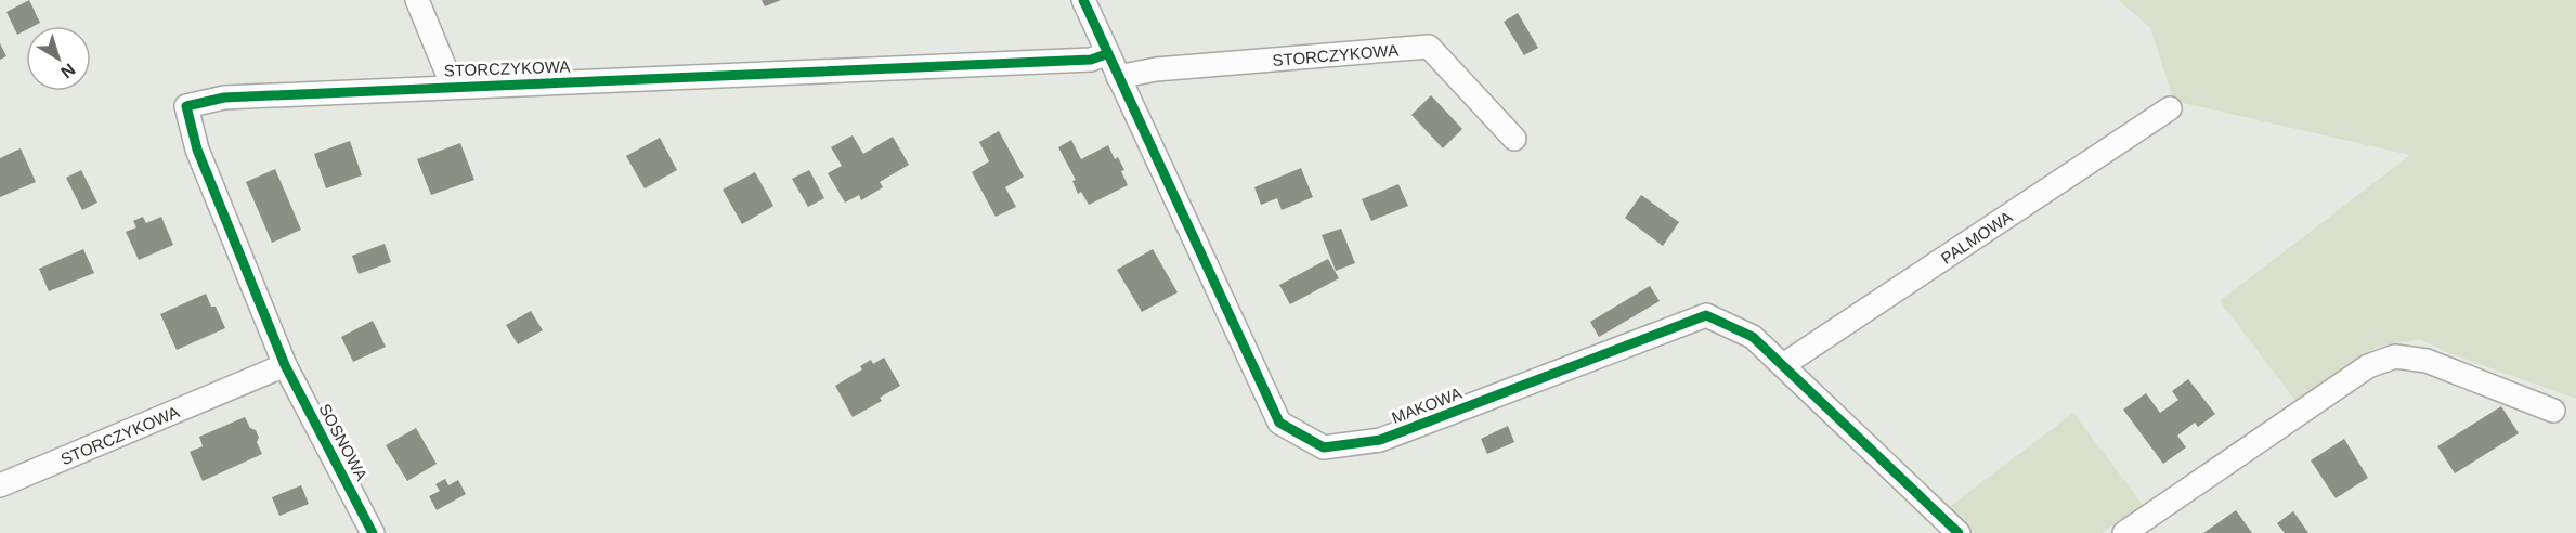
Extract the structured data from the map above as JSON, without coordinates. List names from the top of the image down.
{
  "streets": {
    "street": [
      "STORCZYKOWA",
      "PALMOWA",
      "MAKOWA",
      "SOSNOWA"
    ]
  },
  "crossings": [
    ["STORCZYKOWA", "MAKOWA"],
    ["STORCZYKOWA", "SOSNOWA"],
    ["PALMOWA", "MAKOWA"]
  ],
  "north": "bottom right"
}
